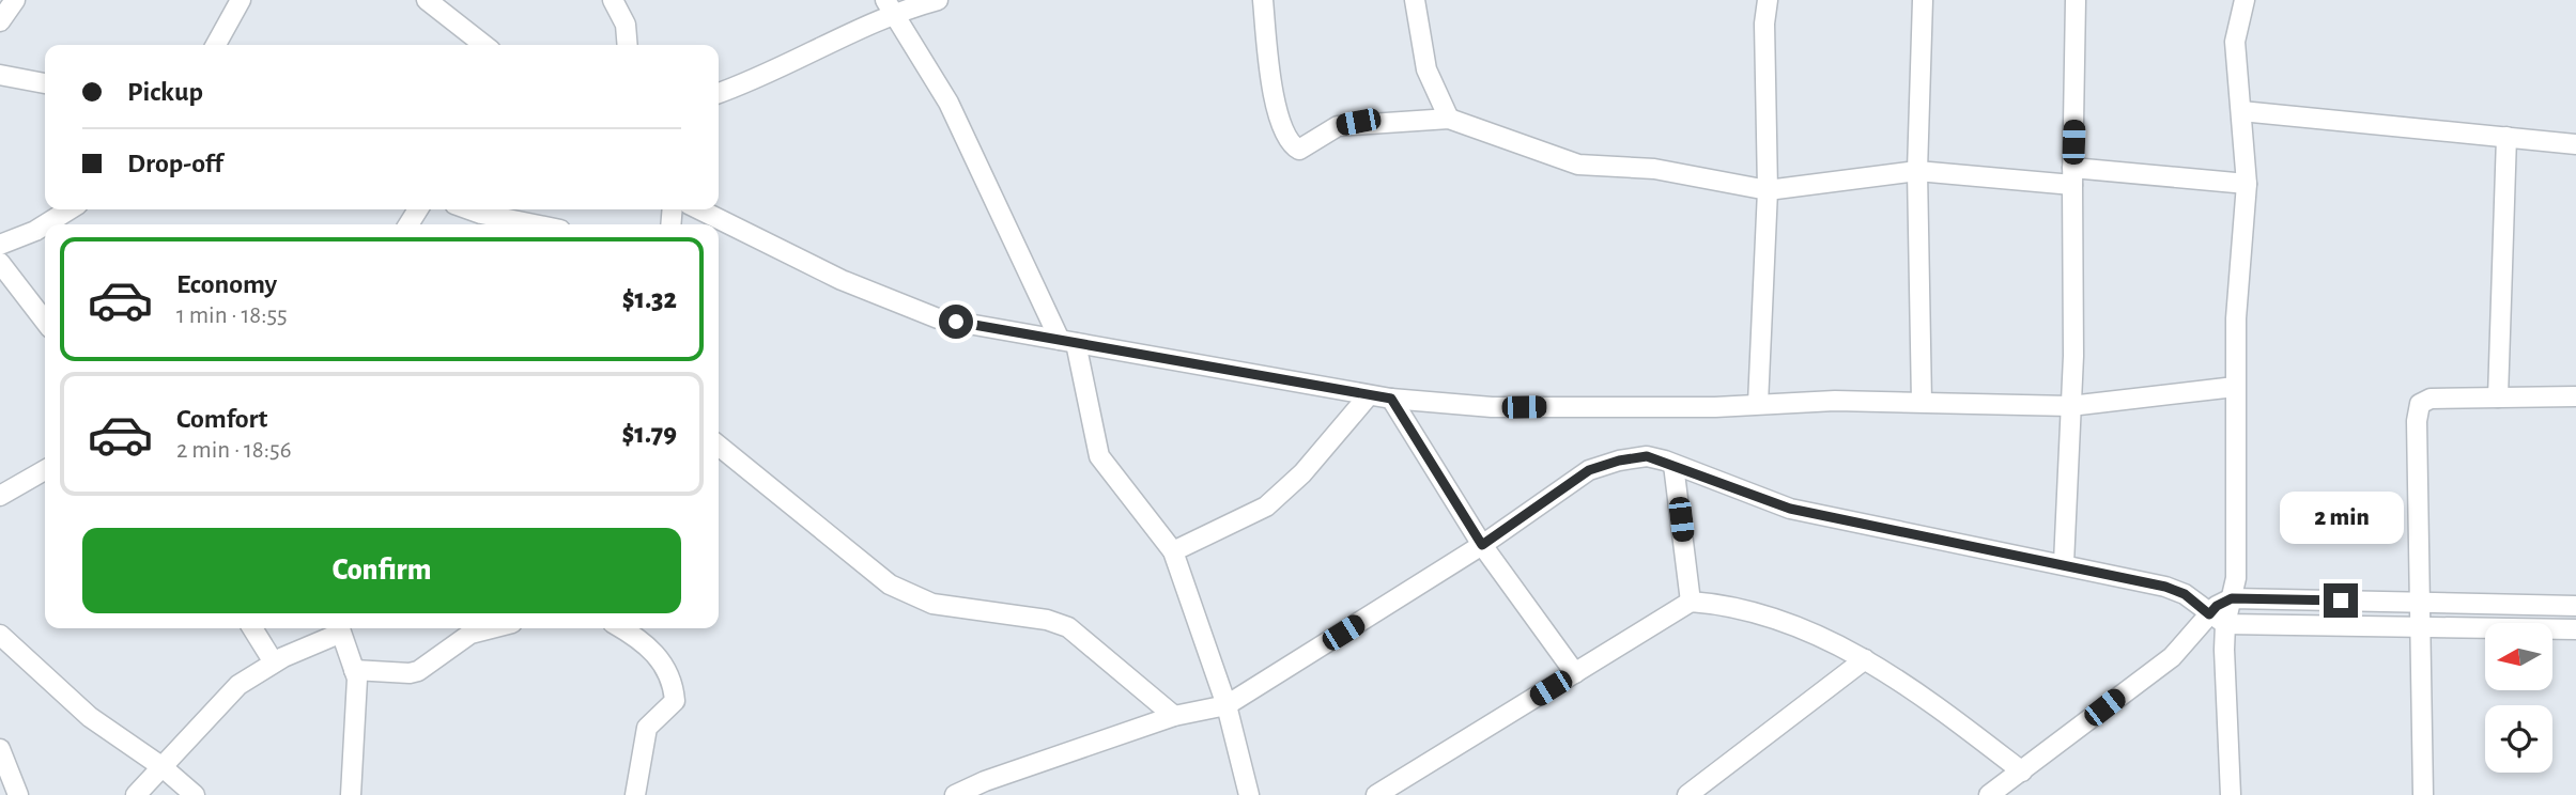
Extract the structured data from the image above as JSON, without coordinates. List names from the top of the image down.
{
  "north": "left",
  "page": {
    "banner": ["Pickup", "Drop-off"],
    "list": [
      {
        "name": "Economy",
        "note": "1 min · 18:55",
        "value": "$1.32"
      },
      {
        "name": "Comfort",
        "note": "2 min · 18:56",
        "value": "$1.79"
      }
    ],
    "bubble": "2 min",
    "buttons": "Confirm"
  }
}
